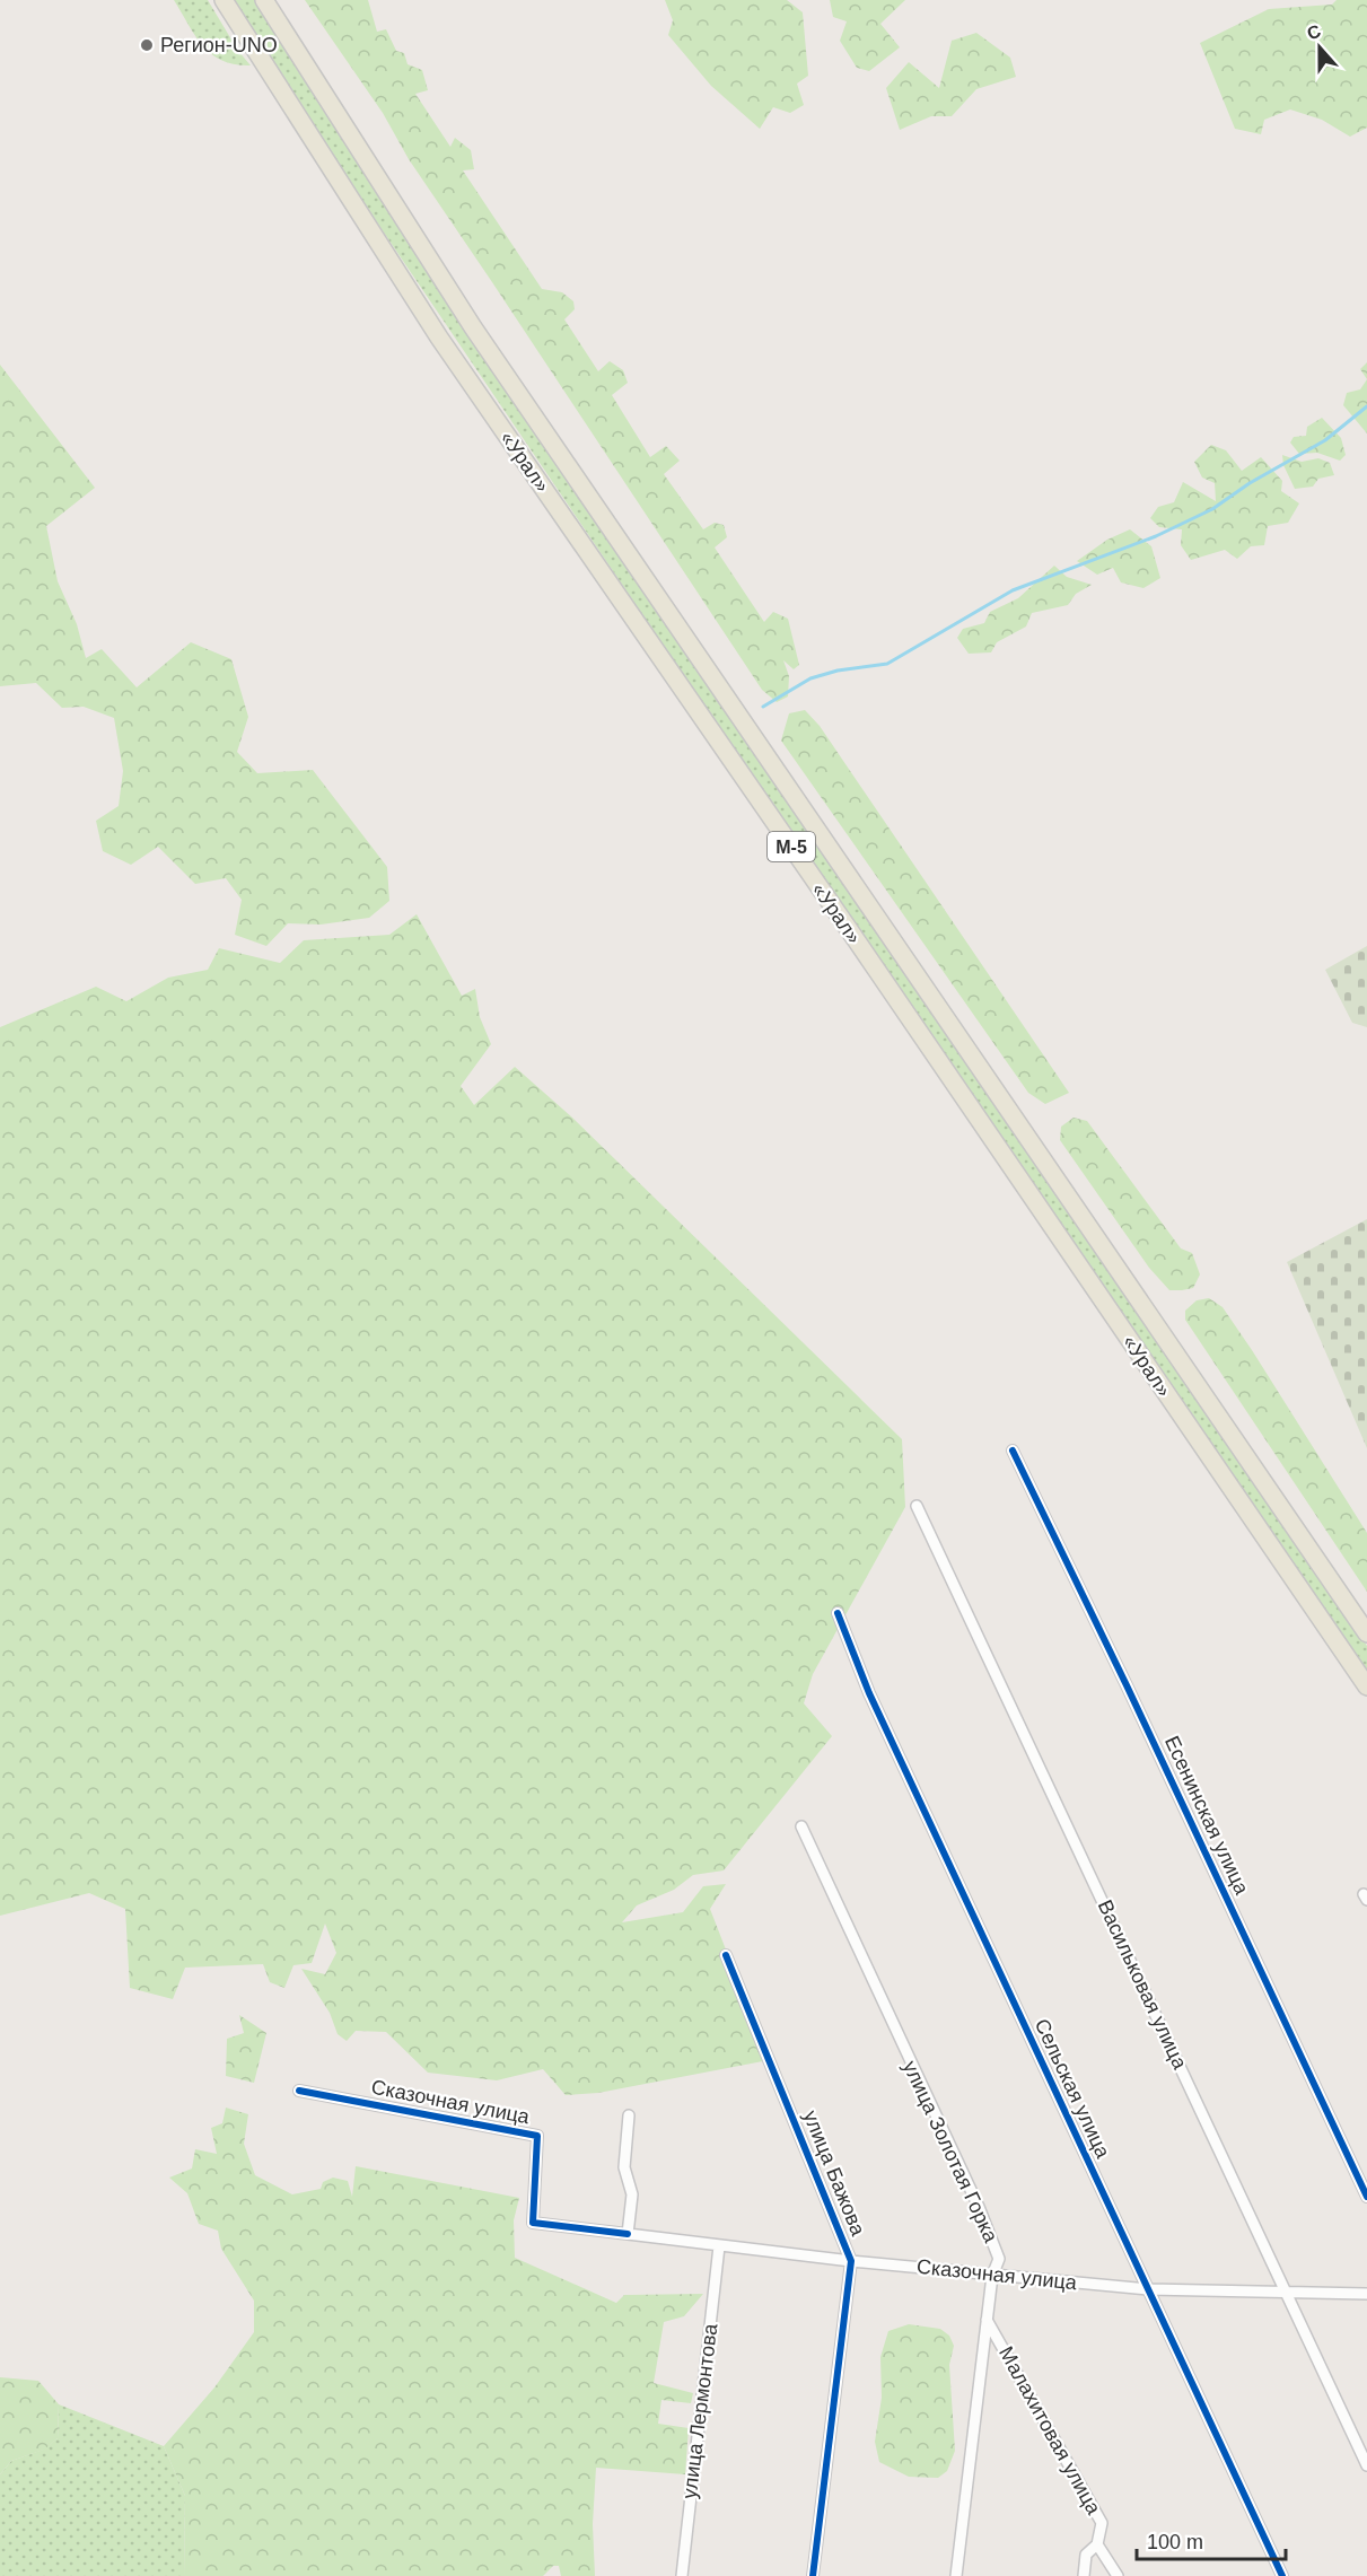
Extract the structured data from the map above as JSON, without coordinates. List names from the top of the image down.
{
  "streets": {
    "main road": ["«Урал»", "М-5"],
    "street": [
      "Есенинская улица",
      "Васильковая улица",
      "Сельская улица",
      "Сказочная улица",
      "улица Золотая Горка",
      "улица Бажова",
      "улица Лермонтова",
      "Малахитовая улица"
    ]
  },
  "crossings": [
    ["Васильковая улица", "Сказочная улица"],
    ["Сельская улица", "Сказочная улица"],
    ["Сказочная улица", "улица Золотая Горка"],
    ["Сказочная улица", "улица Бажова"],
    ["Сказочная улица", "улица Лермонтова"],
    ["улица Золотая Горка", "Малахитовая улица"]
  ],
  "places": ["Регион-UNO"],
  "scale_bar": "100 m",
  "north": "top"
}
